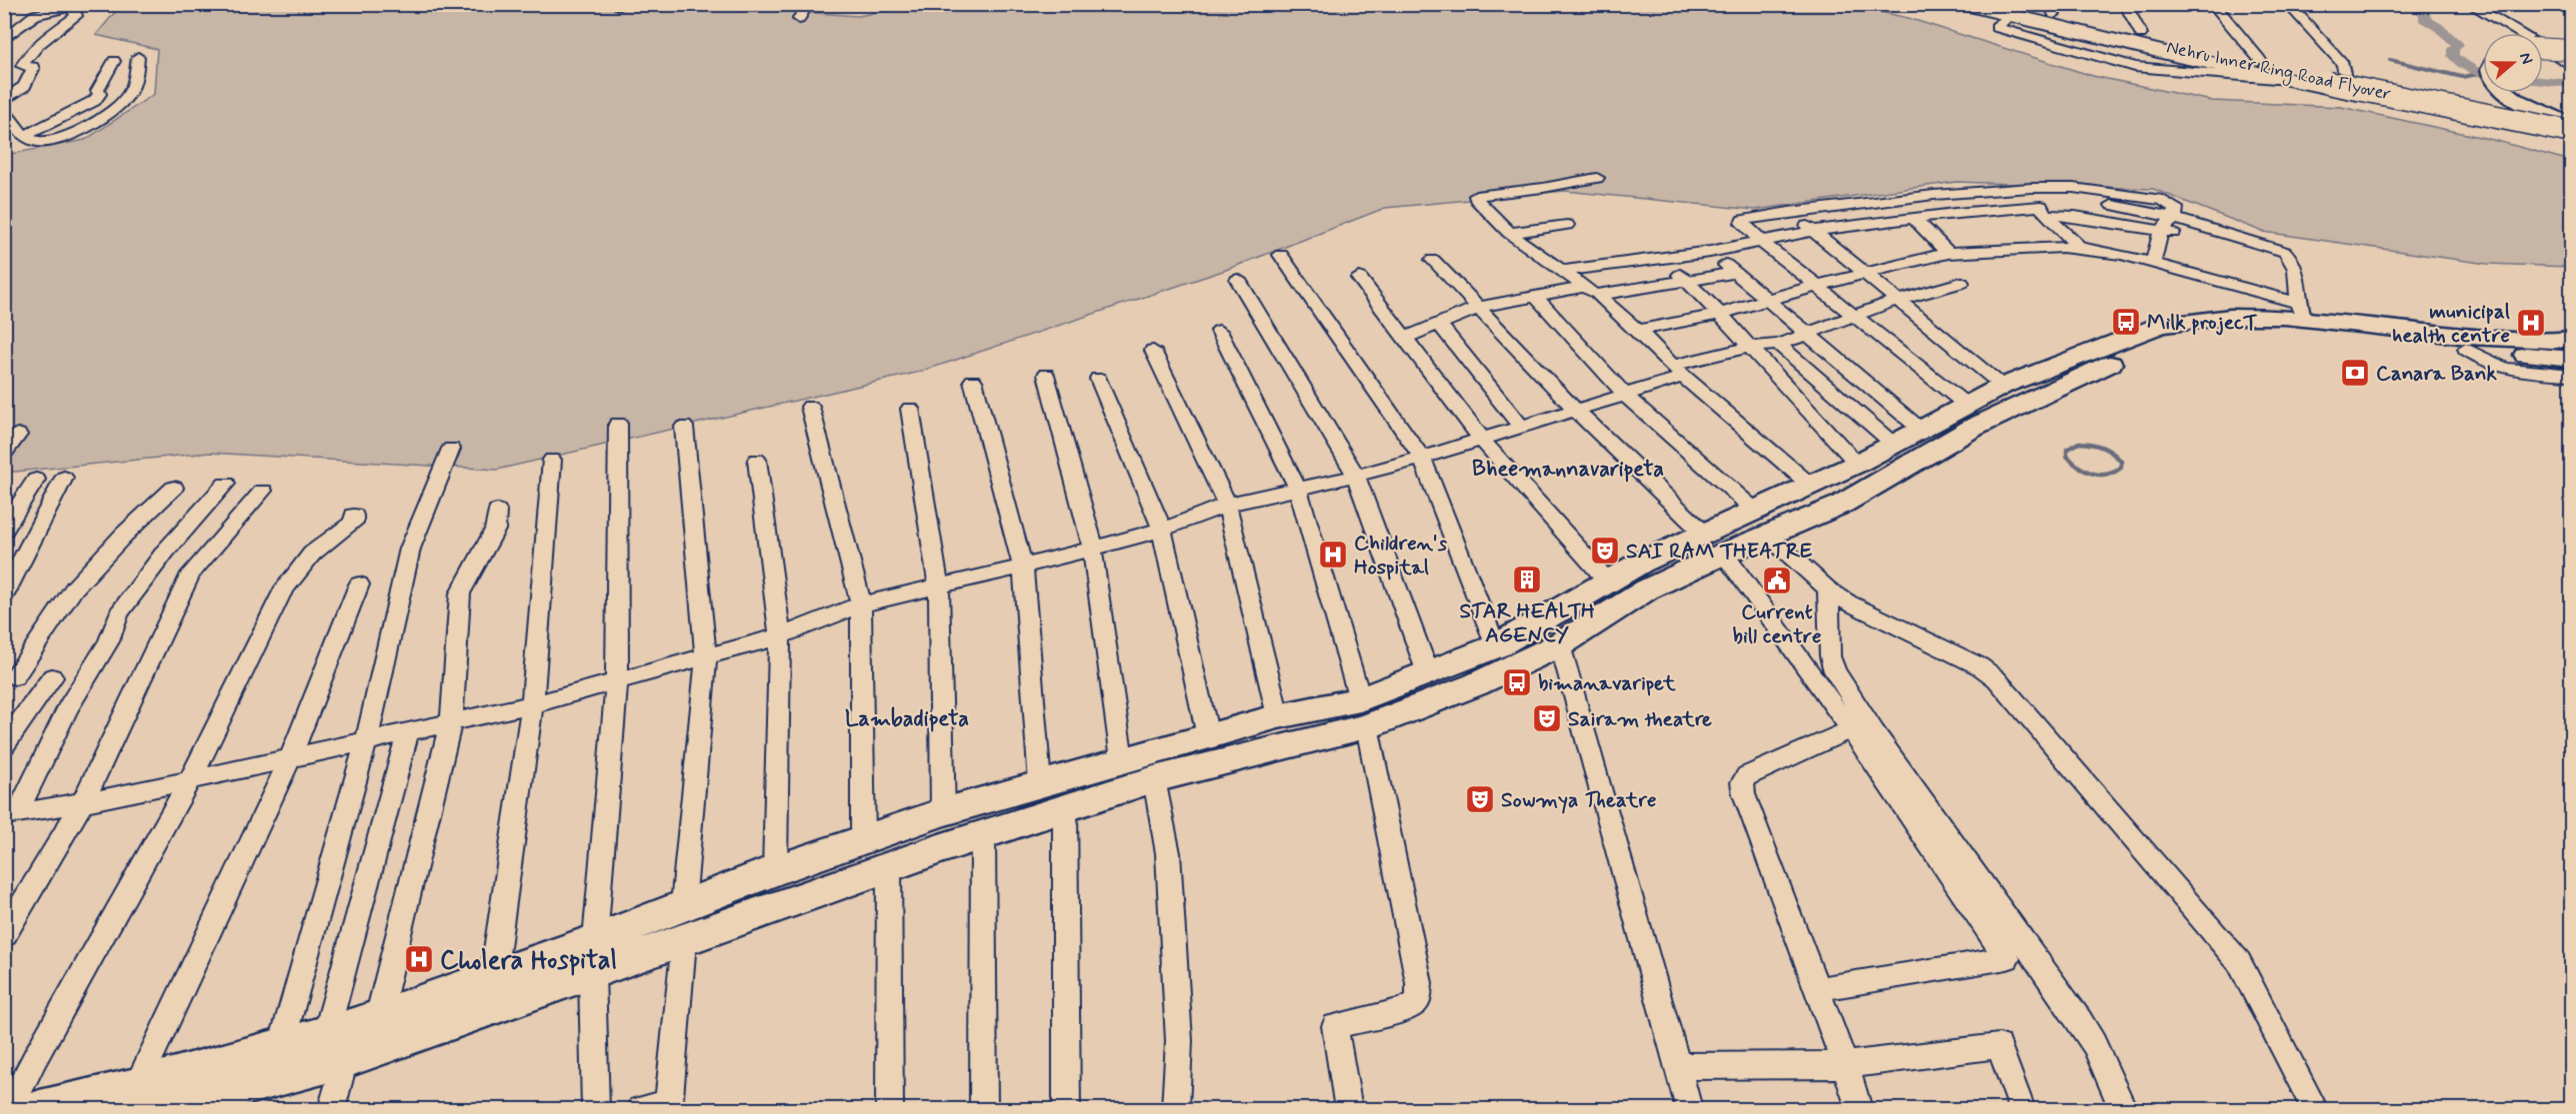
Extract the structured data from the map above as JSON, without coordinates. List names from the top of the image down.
{
  "streets": {
    "main road": ["Nehru Inner Ring Road Flyover"]
  },
  "districts": ["Bheemannavaripeta", "Lambadipeta"],
  "places": {
    "bus stop": ["Milk projecT", "bimanavaripet"],
    "hospital": ["municipal health centre", "Children's Hospital", "Cholera Hospital"],
    "bank": ["Canara Bank"],
    "theatre": ["SAI RAM THEATRE", "Sairam theatre", "Sowmya Theatre"],
    "building": ["STAR HEALTH AGENCY"],
    "public building": ["Current bill centre"]
  },
  "north": "right"
}
